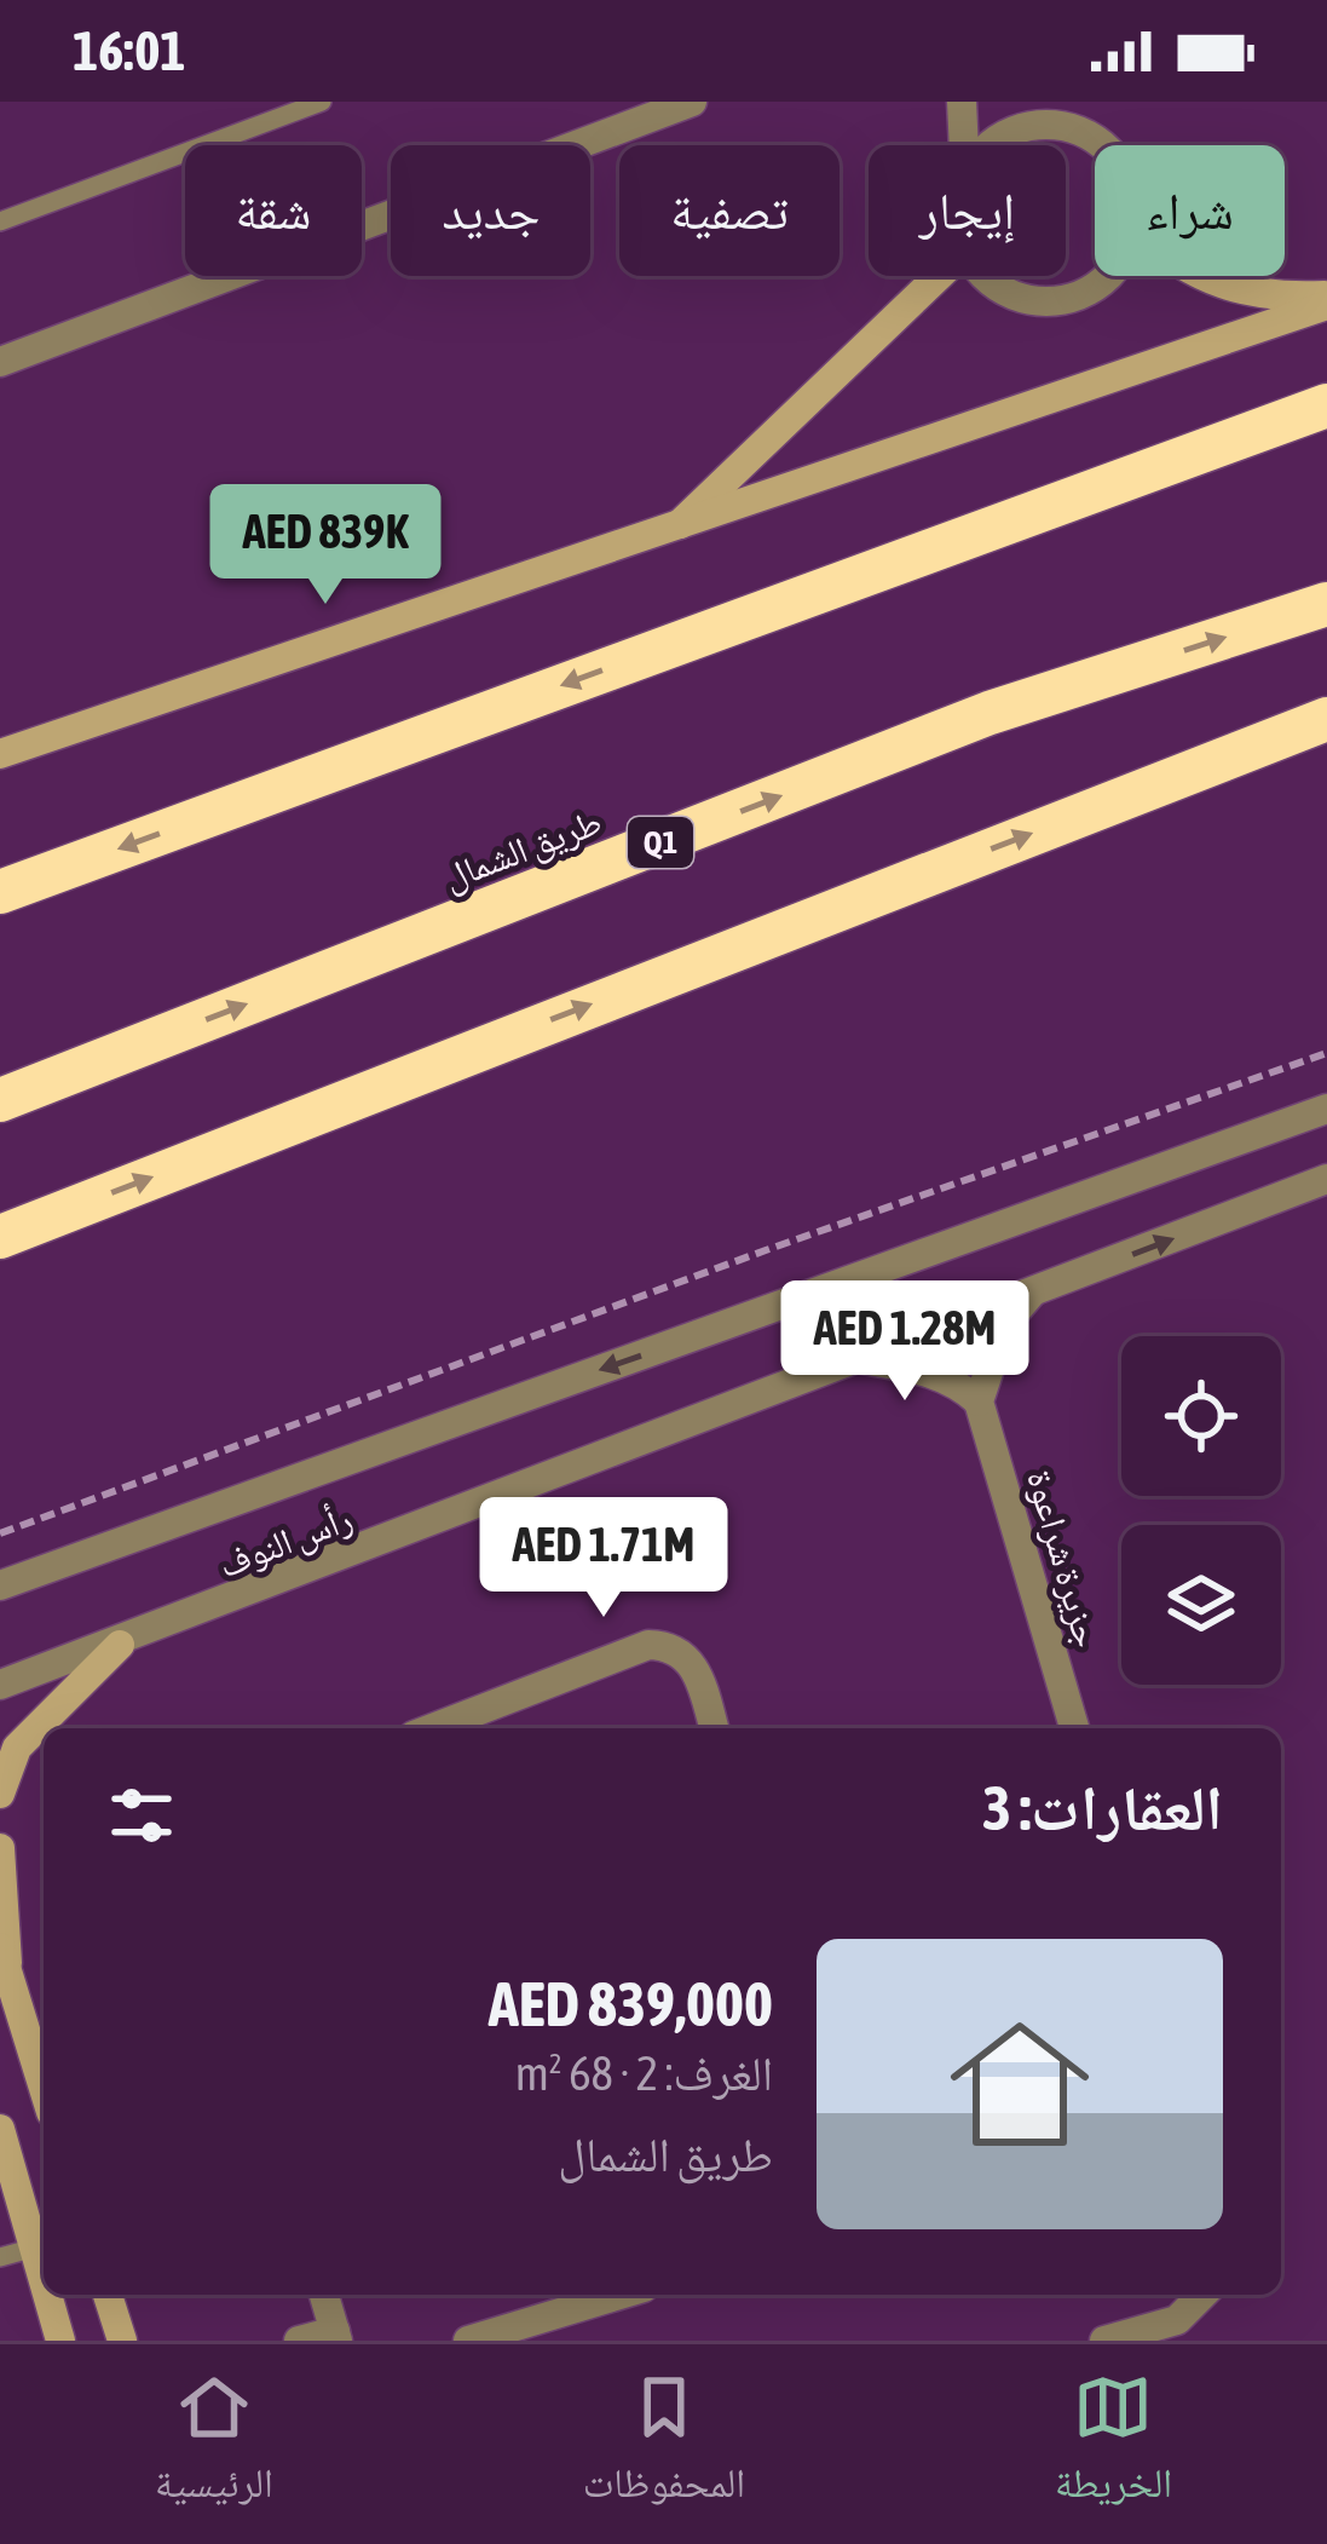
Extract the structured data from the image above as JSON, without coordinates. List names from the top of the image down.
{
  "streets": {
    "highway": ["Q1", "طريق الشمال"],
    "street": ["رأس النوف", "جزيرة شراعوة"]
  },
  "page": {
    "status": "16:01",
    "chip": [
      "شراء",
      "إيجار",
      "تصفية",
      "جديد",
      "شقة"
    ],
    "price": ["AED 839K", "AED 1.28M", "AED 1.71M"],
    "heading": "العقارات: 3",
    "list": [
      {
        "name": "AED 839,000",
        "note": "الغرف: 2 · 68 m² · طريق الشمال"
      }
    ],
    "tabs": ["الخريطة", "المحفوظات", "الرئيسية"]
  }
}
